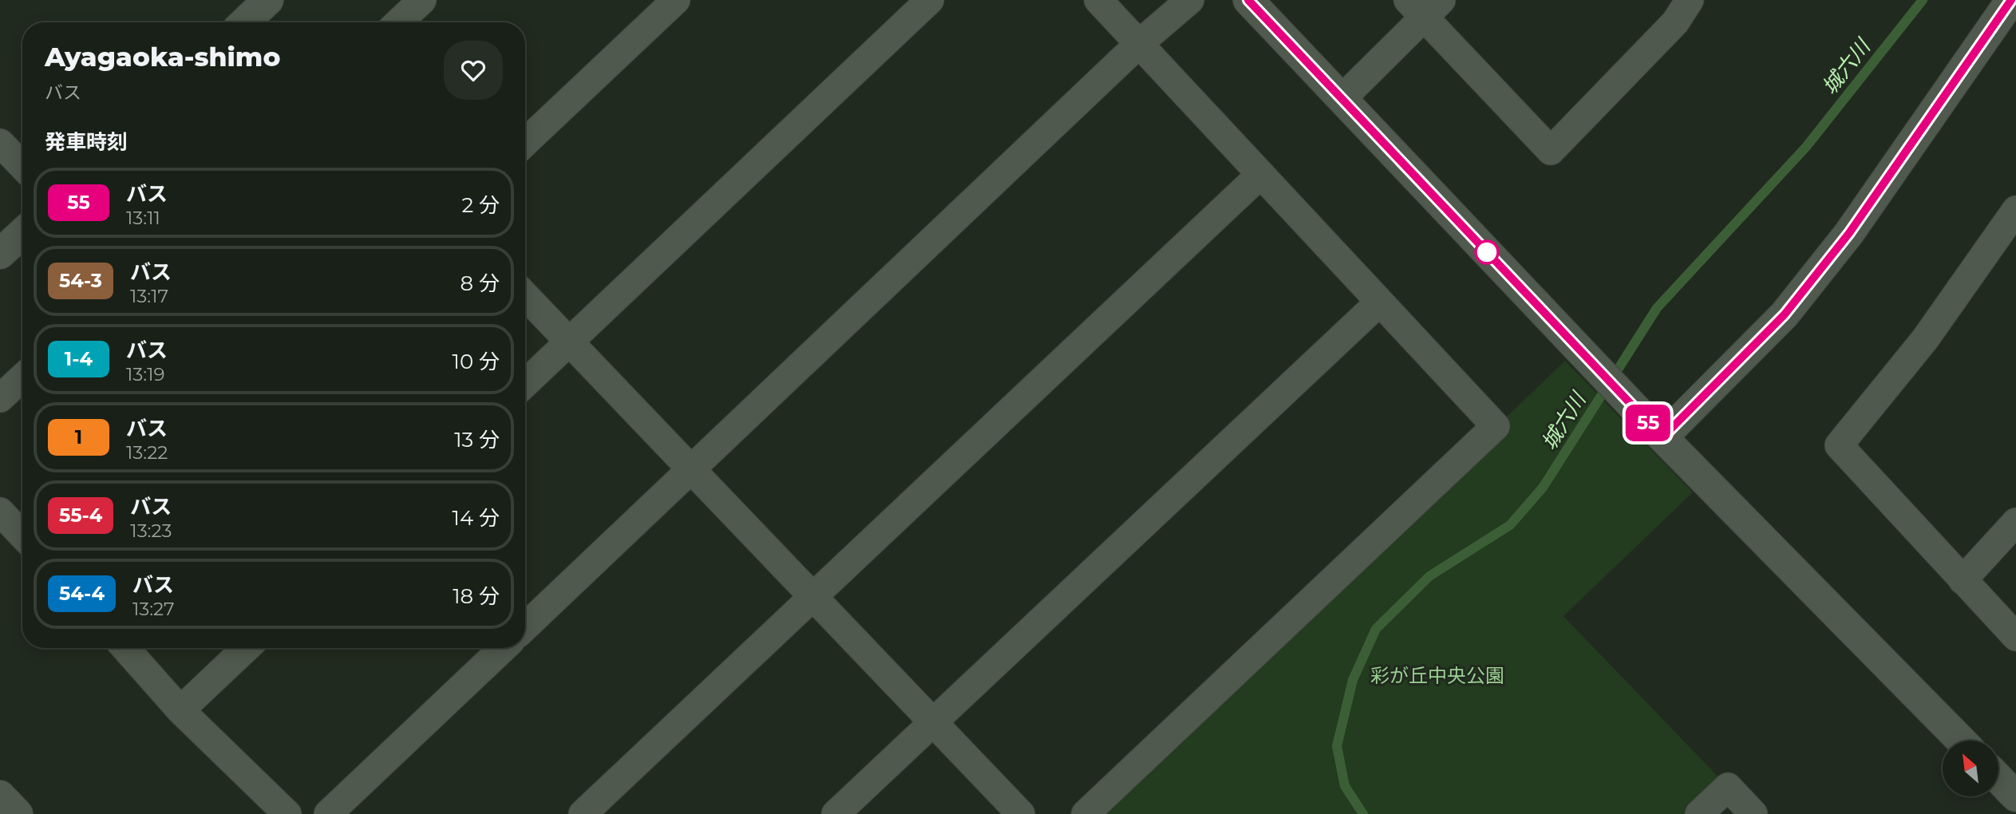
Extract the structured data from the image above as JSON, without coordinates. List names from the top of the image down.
{
  "water": ["城六川"],
  "parks": ["彩が丘中央公園"],
  "lines": ["bus line 55"],
  "north": "top left",
  "page": {
    "on_map": "55",
    "heading": [
      ["Ayagaoka-shimo", "バス"],
      "発車時刻"
    ],
    "list": [
      {
        "mark": "55",
        "name": "バス",
        "note": "13:11",
        "value": "2 分"
      },
      {
        "mark": "54-3",
        "name": "バス",
        "note": "13:17",
        "value": "8 分"
      },
      {
        "mark": "1-4",
        "name": "バス",
        "note": "13:19",
        "value": "10 分"
      },
      {
        "mark": "1",
        "name": "バス",
        "note": "13:22",
        "value": "13 分"
      },
      {
        "mark": "55-4",
        "name": "バス",
        "note": "13:23",
        "value": "14 分"
      },
      {
        "mark": "54-4",
        "name": "バス",
        "note": "13:27",
        "value": "18 分"
      }
    ]
  }
}
